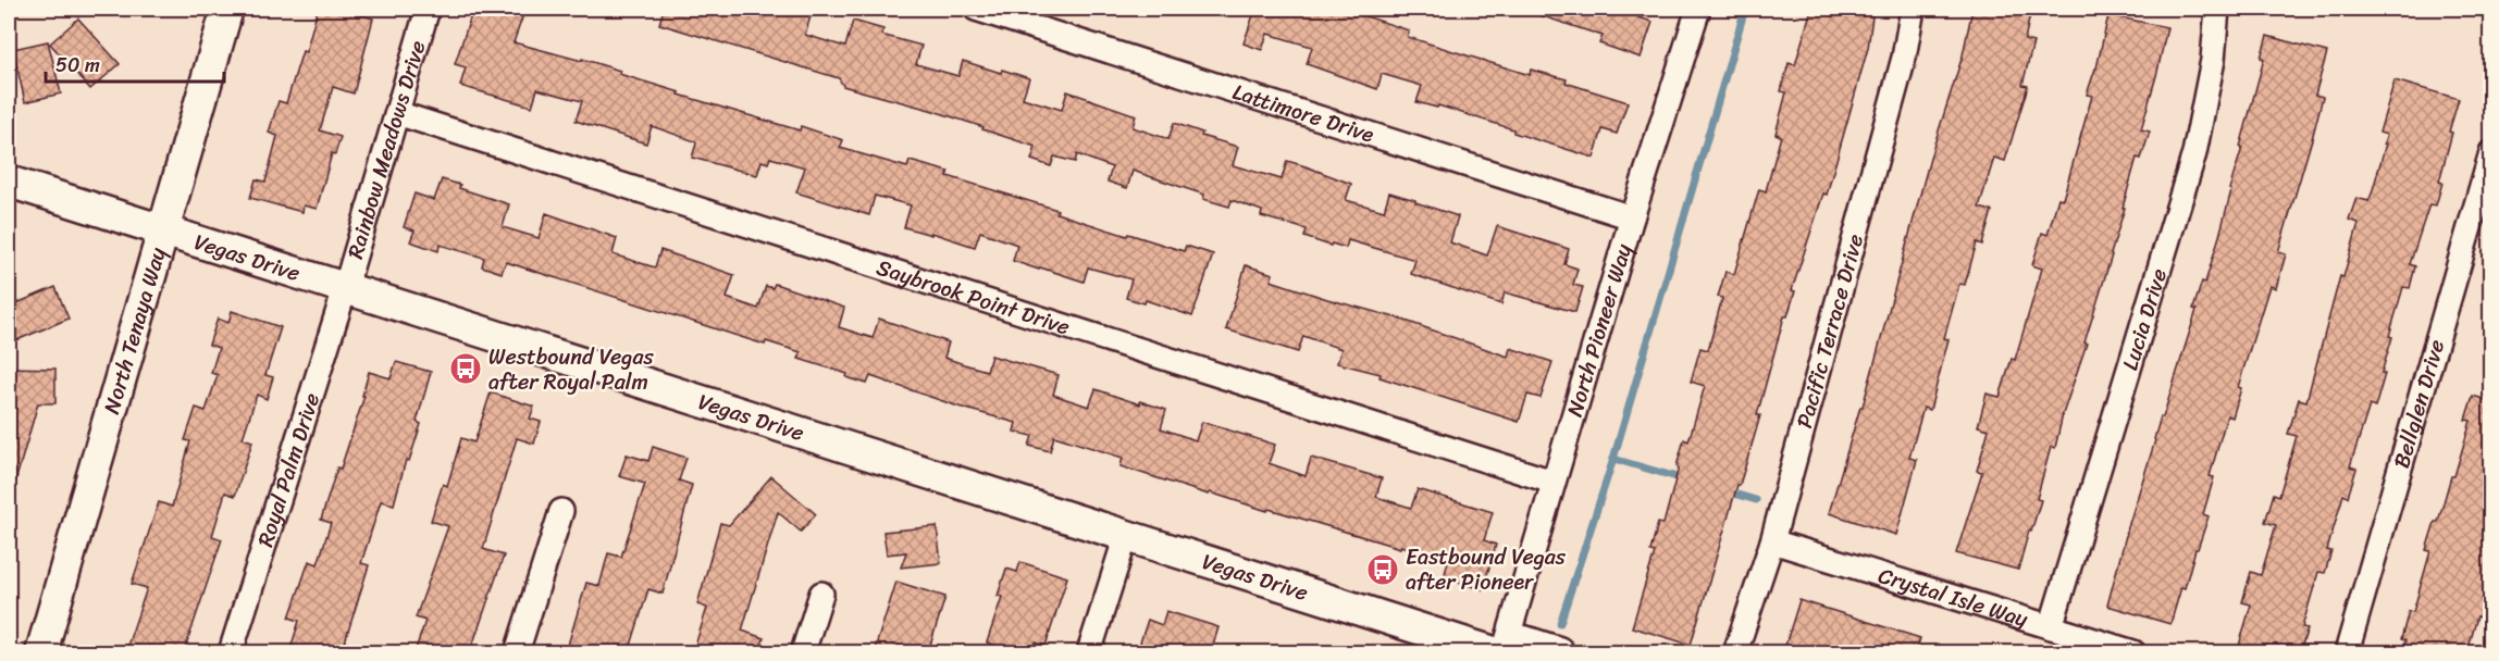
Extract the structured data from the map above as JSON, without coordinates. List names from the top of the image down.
{
  "streets": {
    "main road": ["Vegas Drive", "North Tenaya Way"],
    "street": [
      "Lattimore Drive",
      "Rainbow Meadows Drive",
      "Saybrook Point Drive",
      "Lucia Drive",
      "North Pioneer Way",
      "Pacific Terrace Drive",
      "Bellglen Drive",
      "Royal Palm Drive",
      "Crystal Isle Way"
    ]
  },
  "crossings": [
    ["Lattimore Drive", "North Pioneer Way"],
    ["Rainbow Meadows Drive", "Vegas Drive"],
    ["Rainbow Meadows Drive", "Saybrook Point Drive"],
    ["Rainbow Meadows Drive", "Royal Palm Drive"],
    ["Vegas Drive", "North Tenaya Way"],
    ["Vegas Drive", "Royal Palm Drive"],
    ["Saybrook Point Drive", "North Pioneer Way"],
    ["Lucia Drive", "Crystal Isle Way"],
    ["Pacific Terrace Drive", "Crystal Isle Way"]
  ],
  "places": {
    "bus stop": ["Westbound Vegas after Royal Palm", "Eastbound Vegas after Pioneer"]
  },
  "scale_bar": "50 m"
}
